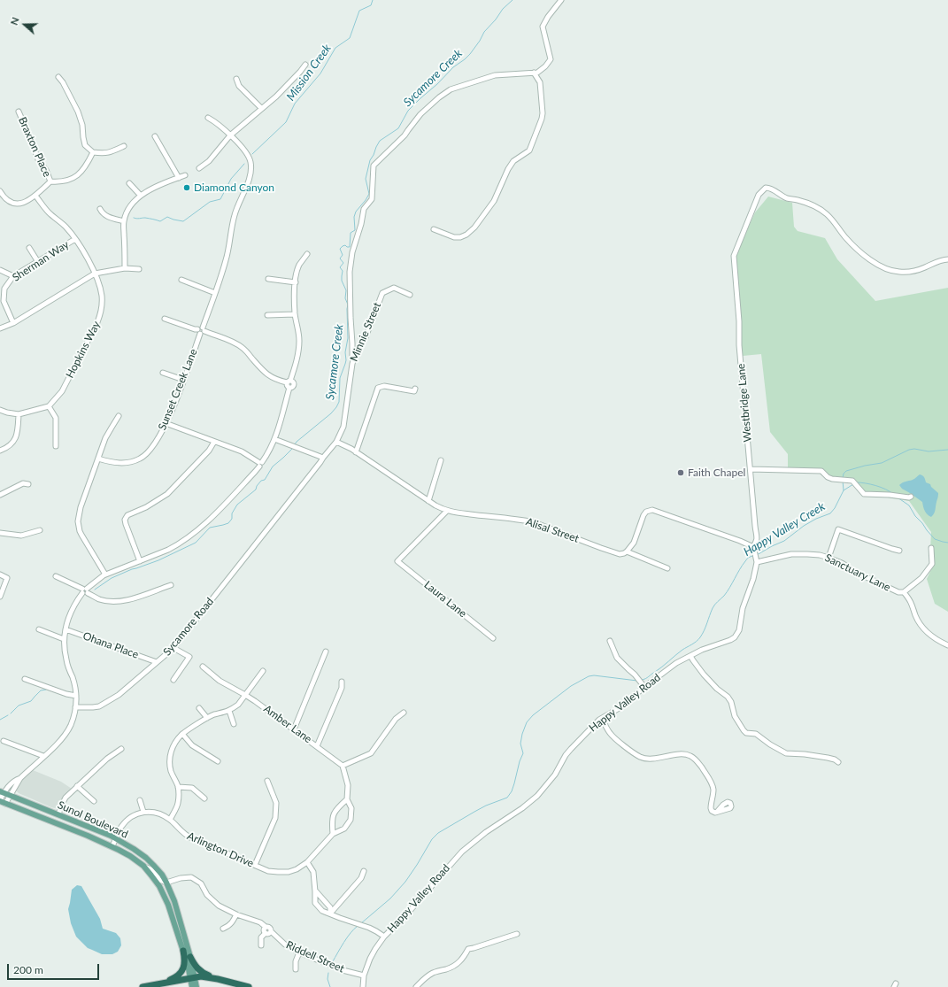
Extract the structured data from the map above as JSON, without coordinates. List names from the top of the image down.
{
  "streets": {
    "main road": ["Sunol Boulevard"],
    "street": [
      "Braxton Place",
      "Sherman Way",
      "Minnie Street",
      "Hopkins Way",
      "Sunset Creek Lane",
      "Westbridge Lane",
      "Alisal Street",
      "Sanctuary Lane",
      "Laura Lane",
      "Sycamore Road",
      "Ohana Place",
      "Happy Valley Road",
      "Amber Lane",
      "Arlington Drive",
      "Riddell Street"
    ]
  },
  "crossings": [
    ["Sherman Way", "Hopkins Way"],
    ["Minnie Street", "Alisal Street"],
    ["Minnie Street", "Sycamore Road"],
    ["Alisal Street", "Laura Lane"],
    ["Alisal Street", "Sycamore Road"],
    ["Sanctuary Lane", "Happy Valley Road"],
    ["Sycamore Road", "Ohana Place"],
    ["Happy Valley Road", "Riddell Street"]
  ],
  "water": ["Mission Creek", "Sycamore Creek", "Happy Valley Creek"],
  "places": ["Diamond Canyon", "Faith Chapel"],
  "scale_bar": "200 m",
  "north": "left"
}
